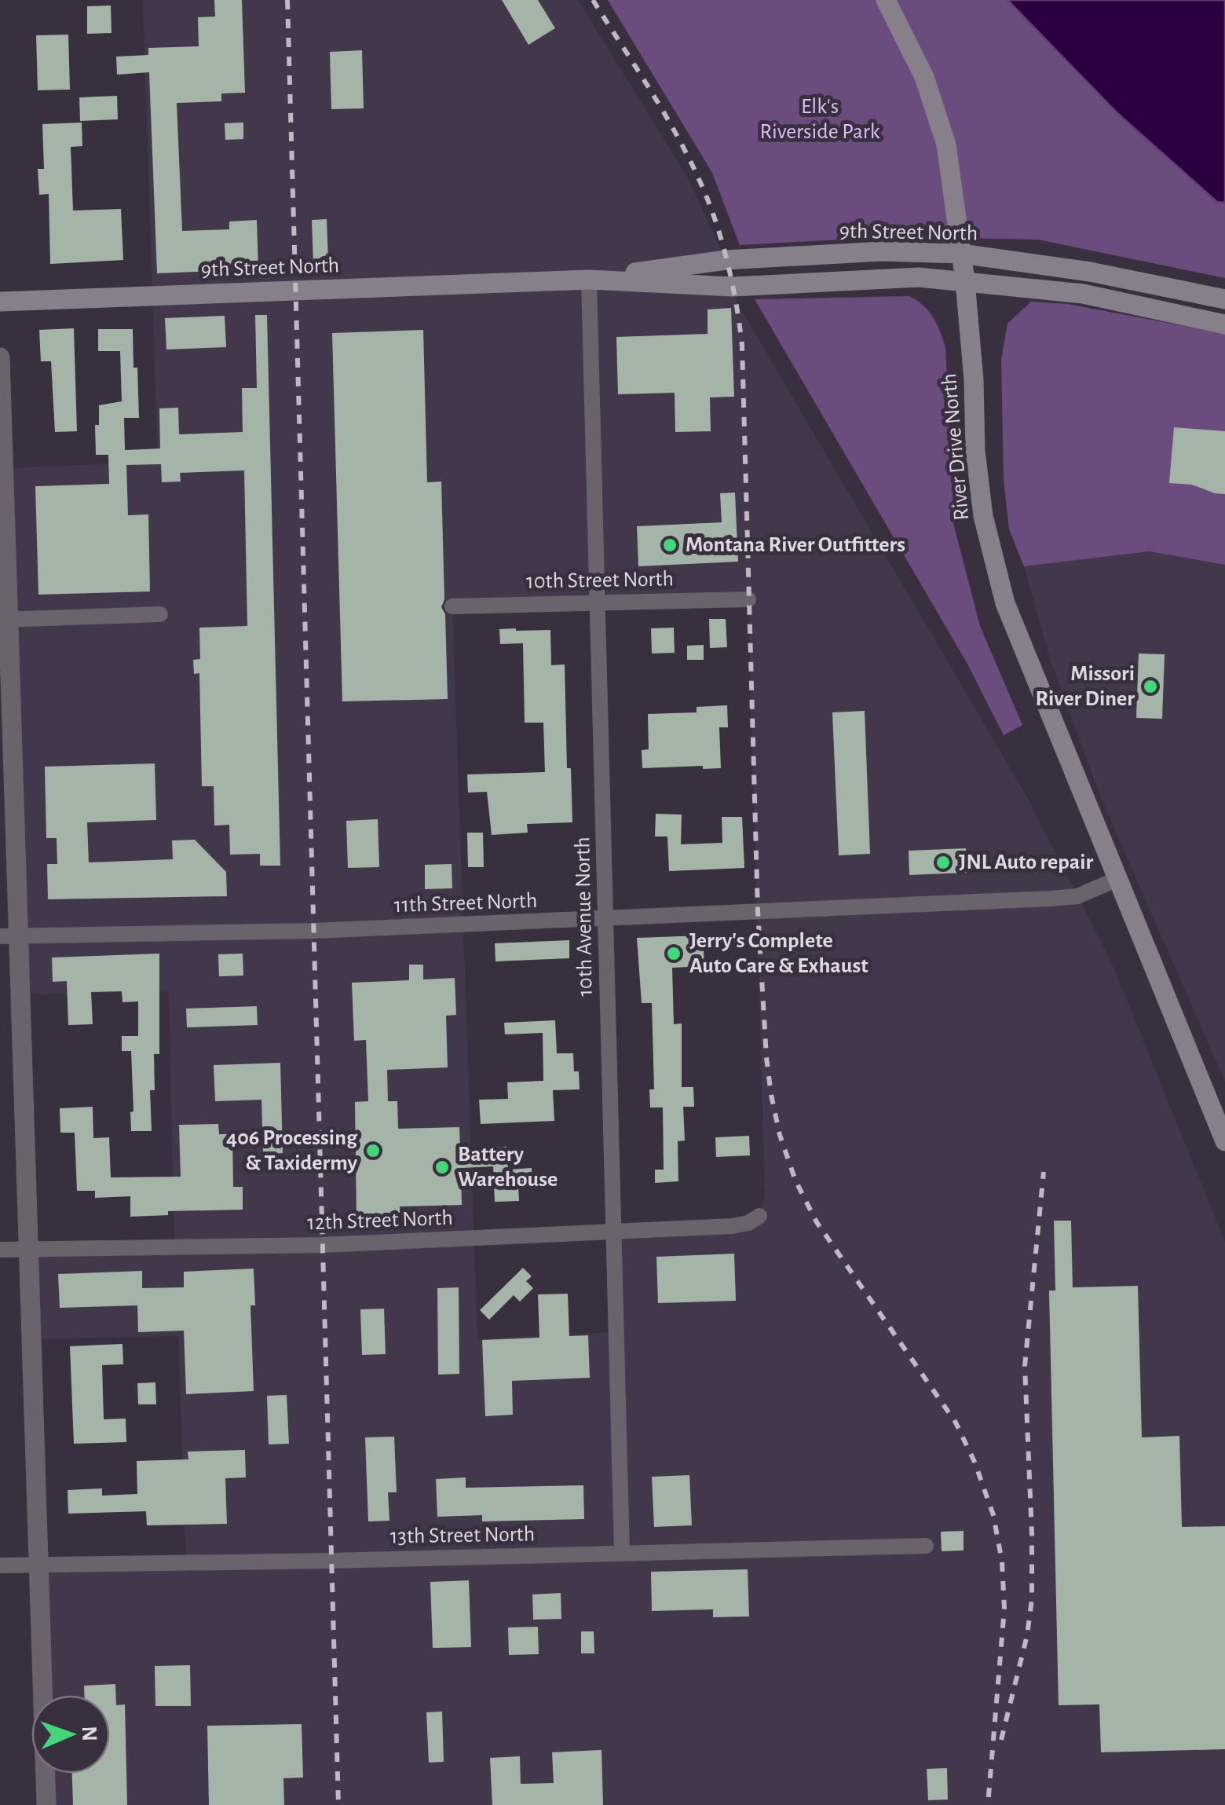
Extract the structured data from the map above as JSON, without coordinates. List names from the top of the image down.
{
  "streets": {
    "main road": ["9th Street North", "River Drive North"],
    "street": [
      "10th Street North",
      "11th Street North",
      "10th Avenue North",
      "12th Street North",
      "13th Street North"
    ]
  },
  "crossings": [
    ["9th Street North", "River Drive North"],
    ["9th Street North", "10th Avenue North"],
    ["River Drive North", "11th Street North"],
    ["10th Street North", "10th Avenue North"],
    ["11th Street North", "10th Avenue North"],
    ["10th Avenue North", "12th Street North"],
    ["10th Avenue North", "13th Street North"]
  ],
  "parks": ["Elk's Riverside Park"],
  "places": [
    "Montana River Outfitters",
    "Missori River Diner",
    "JNL Auto repair",
    "Jerry's Complete Auto Care & Exhaust",
    "406 Processing & Taxidermy",
    "Battery Warehouse"
  ],
  "north": "right"
}
